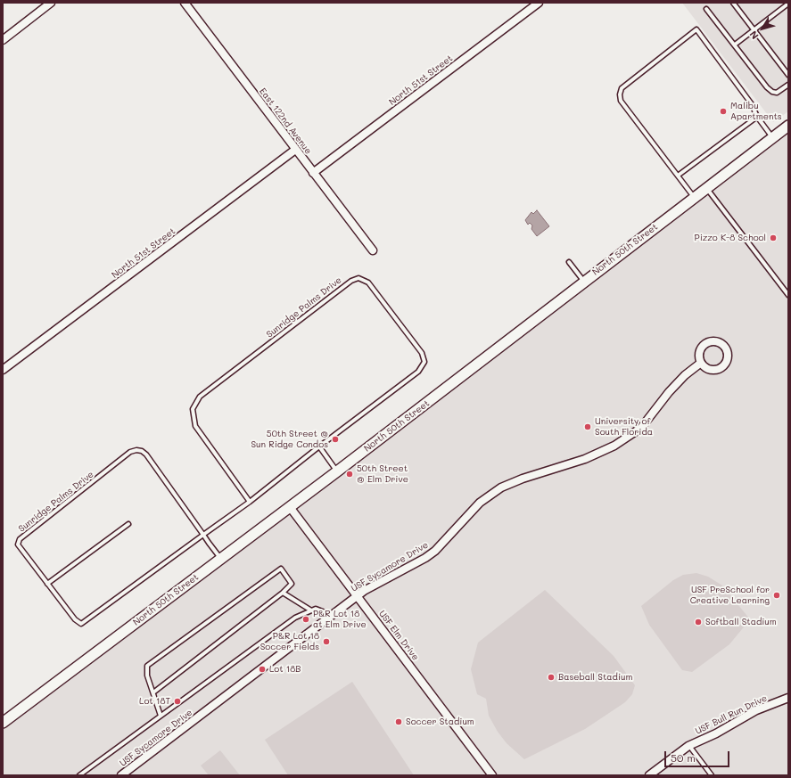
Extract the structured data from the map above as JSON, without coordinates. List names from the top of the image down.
{
  "streets": {
    "street": [
      "North 51st Street",
      "East 122nd Avenue",
      "North 50th Street",
      "USF Sycamore Drive",
      "USF Elm Drive",
      "USF Bull Run Drive"
    ],
    "lane": ["Sunridge Palms Drive"]
  },
  "crossings": [
    ["North 51st Street", "East 122nd Avenue"],
    ["North 50th Street", "USF Elm Drive"],
    ["USF Sycamore Drive", "USF Elm Drive"]
  ],
  "places": [
    "Malibu Apartments",
    "Pizzo K-8 School",
    "University of South Florida",
    "50th Street @ Sun Ridge Condos",
    "50th Street @ Elm Drive",
    "USF PreSchool for Creative Learning",
    "P&R Lot 18 at Elm Drive",
    "Softball Stadium",
    "P&R Lot 18 Soccer Fields",
    "Lot 18B",
    "Baseball Stadium",
    "Lot 18T",
    "Soccer Stadium"
  ],
  "scale_bar": "50 m",
  "north": "bottom left"
}
